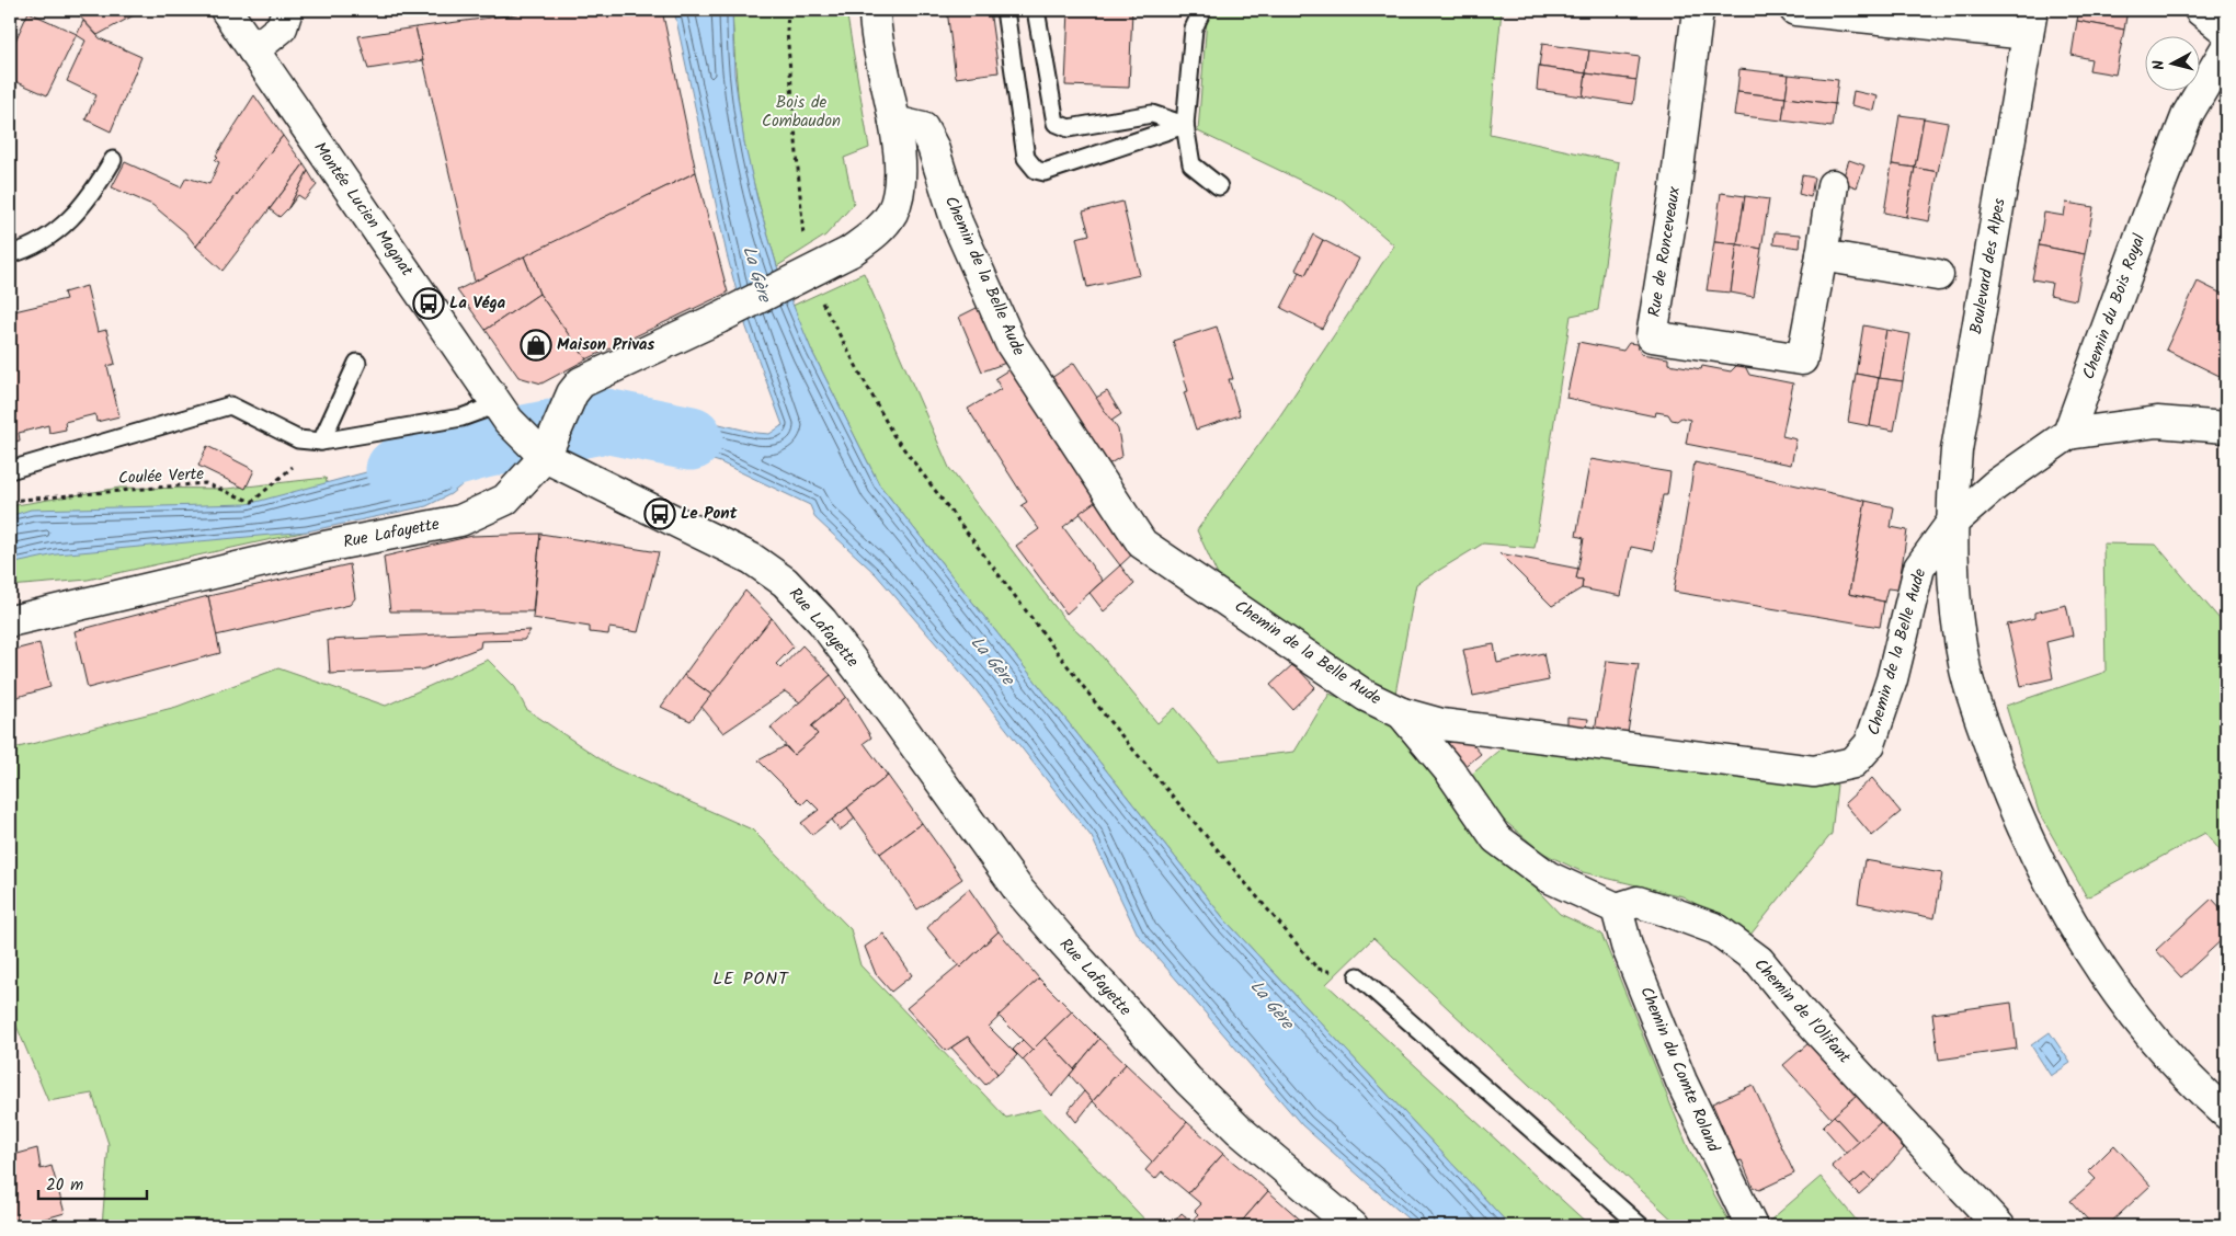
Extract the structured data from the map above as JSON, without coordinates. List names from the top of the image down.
{
  "streets": {
    "street": [
      "Montée Lucien Magnat",
      "Rue de Ronceveaux",
      "Boulevard des Alpes",
      "Chemin de la Belle Aude",
      "Chemin du Bois Royal",
      "Rue Lafayette",
      "Chemin de l'Olifant",
      "Chemin du Comte Roland"
    ],
    "path": ["Coulée Verte"]
  },
  "crossings": [
    ["Montée Lucien Magnat", "Rue Lafayette"],
    ["Boulevard des Alpes", "Chemin de la Belle Aude"],
    ["Chemin de l'Olifant", "Chemin du Comte Roland"]
  ],
  "districts": ["LE PONT"],
  "water": ["La Gère"],
  "parks": ["Bois de Combaudon"],
  "places": {
    "bus stop": ["La Véga", "Le Pont"],
    "shop": ["Maison Privas"]
  },
  "scale_bar": "20 m",
  "north": "left"
}
